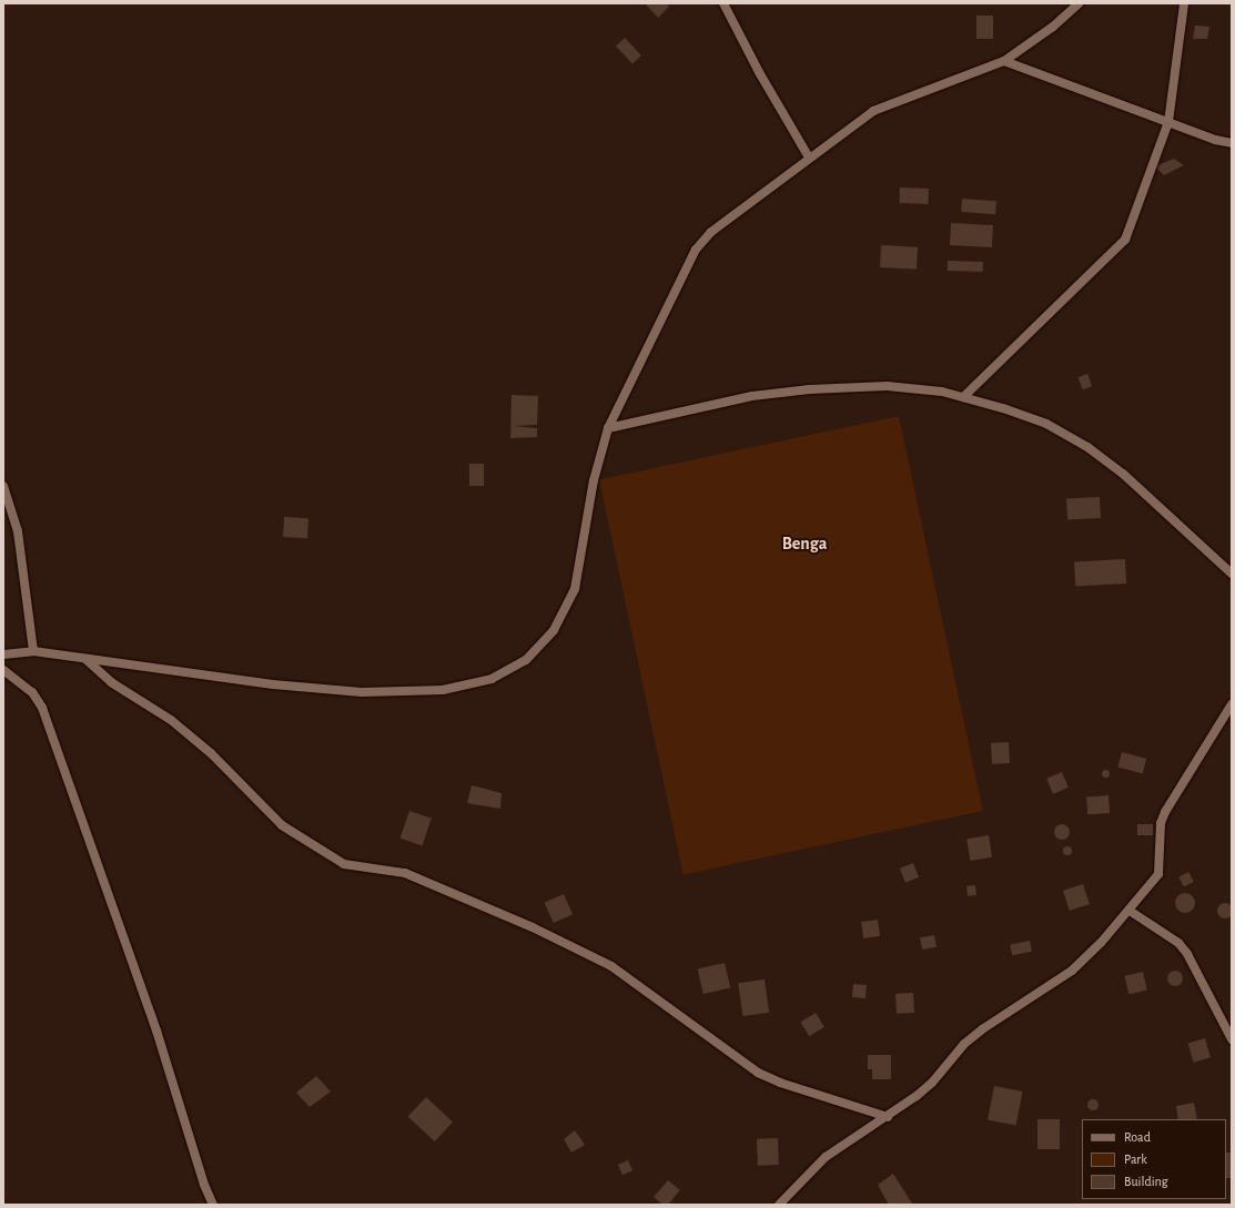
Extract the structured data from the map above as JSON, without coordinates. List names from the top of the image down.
{
  "districts": ["Benga"],
  "legend": ["Road", "Park", "Building"]
}
